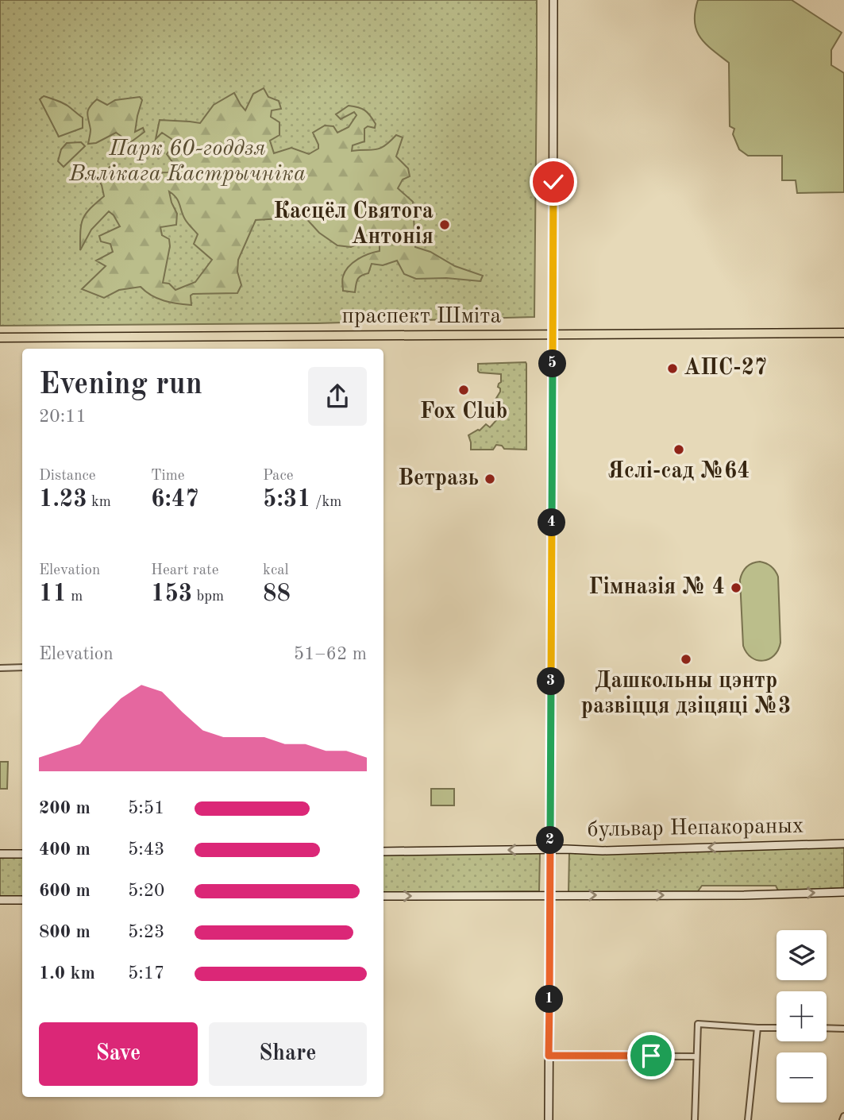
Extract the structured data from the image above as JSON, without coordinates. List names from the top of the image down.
{
  "streets": {
    "main road": ["праспект Шміта", "бульвар Непакораных"]
  },
  "parks": ["Парк 60-годдзя Вялікага Кастрычніка"],
  "places": [
    "Касцёл Святога Антонія",
    "АПС-27",
    "Fox Club",
    "Яслі-сад №64",
    "Ветразь",
    "Гімназія № 4",
    "Дашкольны цэнтр развіцця дзіцяці №3"
  ],
  "page": {
    "heading": ["Evening run", "20:11"],
    "pins": [
      "5",
      "4",
      "3",
      "2",
      "1"
    ],
    "stats": [
      ["Distance", "1.23 km"],
      ["Time", "6:47"],
      ["Pace", "5:31 /km"],
      ["Elevation", "11 m"],
      ["Heart rate", "153 bpm"],
      ["kcal", "88"]
    ],
    "chart": ["Elevation", "51–62 m"],
    "list": [
      {
        "name": "200 m",
        "note": "5:51"
      },
      {
        "name": "400 m",
        "note": "5:43"
      },
      {
        "name": "600 m",
        "note": "5:20"
      },
      {
        "name": "800 m",
        "note": "5:23"
      },
      {
        "name": "1.0 km",
        "note": "5:17"
      }
    ],
    "map_buttons": ["+", "−"],
    "buttons": ["Save", "Share"]
  }
}
